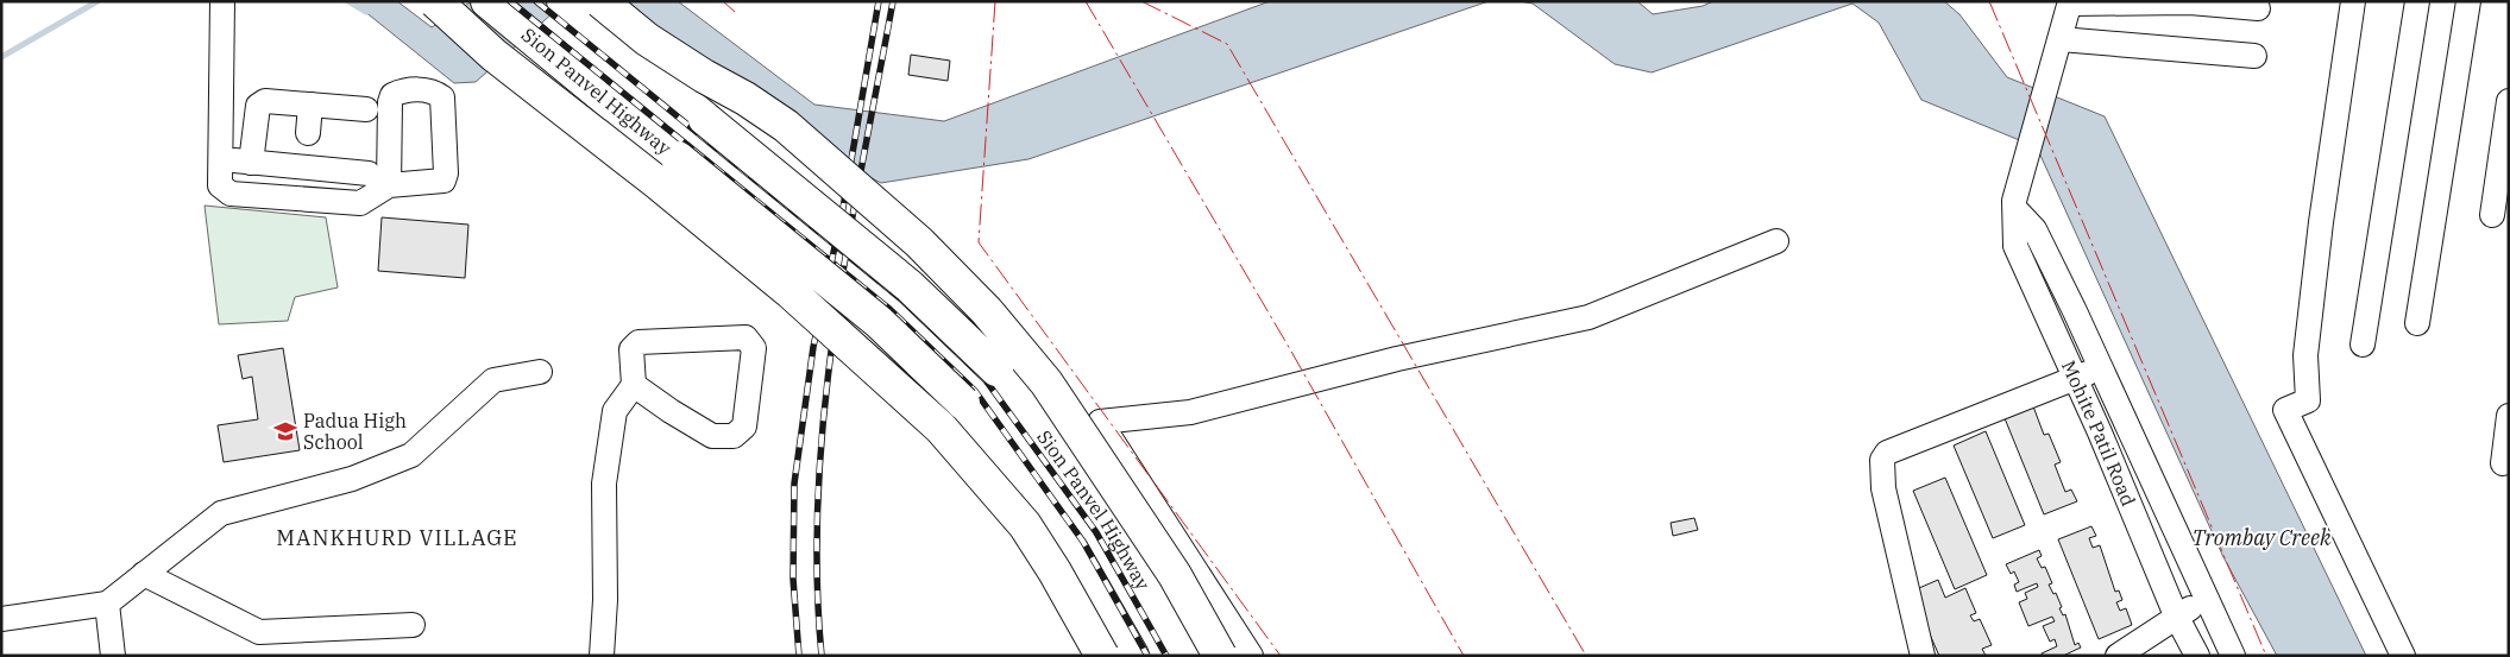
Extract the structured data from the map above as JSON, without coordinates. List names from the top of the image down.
{
  "streets": {
    "highway": ["Sion Panvel Highway"],
    "street": ["Mohite Patil Road"]
  },
  "districts": ["MANKHURD VILLAGE"],
  "water": ["Trombay Creek"],
  "places": {
    "school or university": ["Padua High School"]
  }
}
